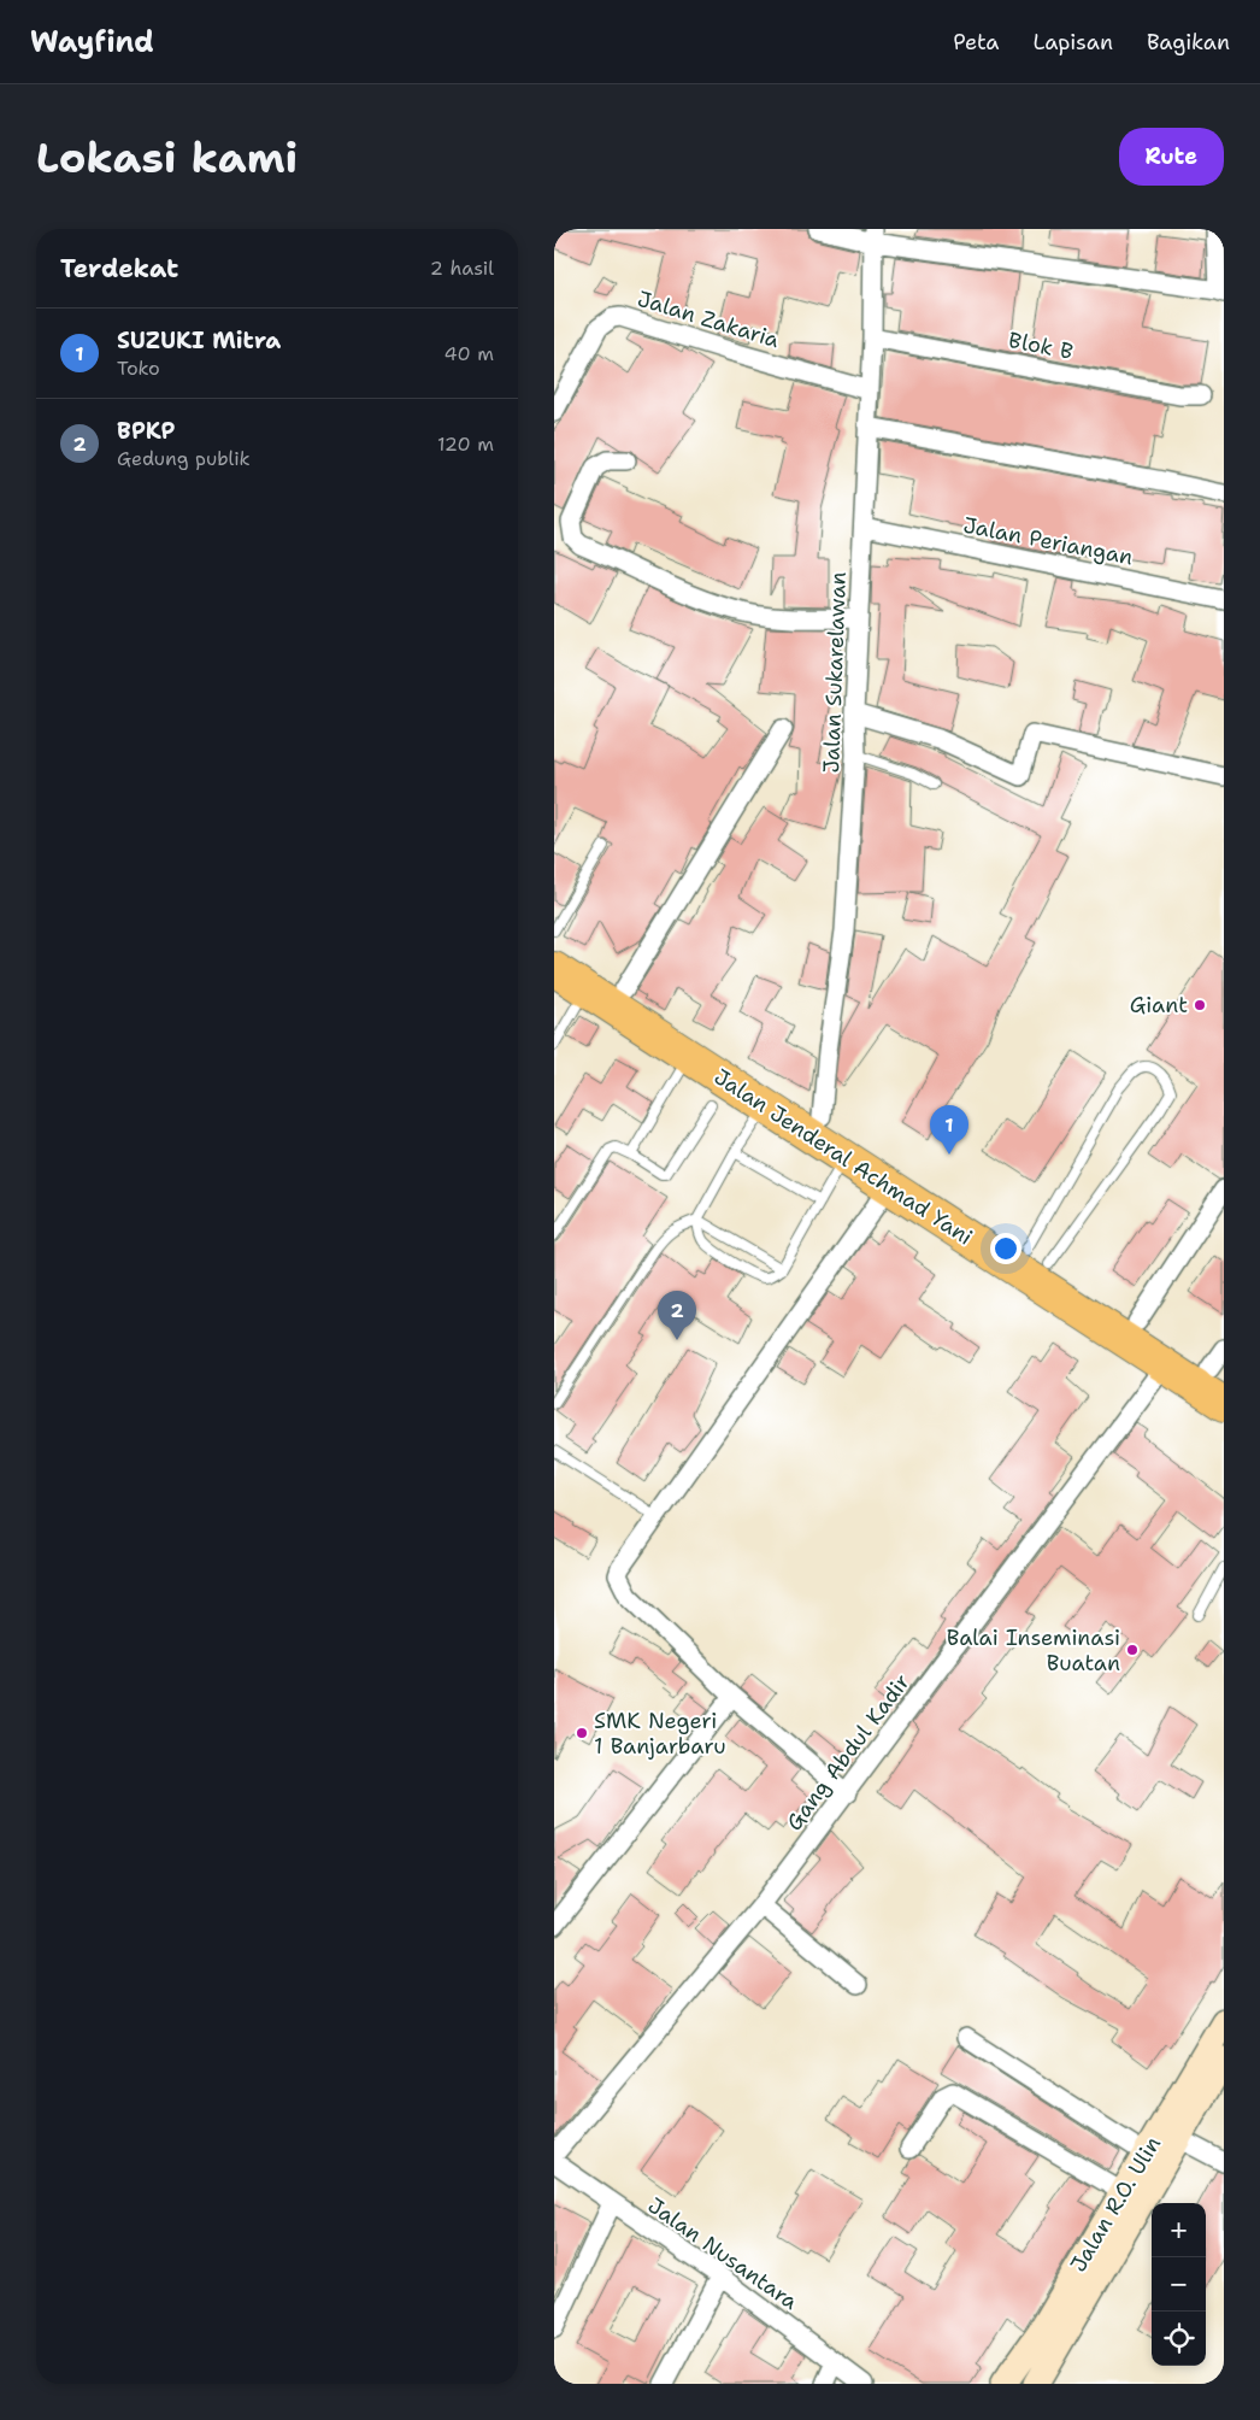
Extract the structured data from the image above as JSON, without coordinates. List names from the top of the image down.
{
  "streets": {
    "highway": ["Jalan Jenderal Achmad Yani"],
    "main road": ["Jalan R.O. Ulin"],
    "street": [
      "Jalan Zakaria",
      "Blok B",
      "Jalan Periangan",
      "Jalan Sukarelawan",
      "Gang Abdul Kadir",
      "Jalan Nusantara"
    ]
  },
  "crossings": [
    ["Jalan Zakaria", "Jalan Sukarelawan"],
    ["Blok B", "Jalan Sukarelawan"],
    ["Jalan Periangan", "Jalan Sukarelawan"],
    ["Jalan Sukarelawan", "Jalan Jenderal Achmad Yani"],
    ["Jalan Jenderal Achmad Yani", "Gang Abdul Kadir"]
  ],
  "places": ["Giant", "Balai Inseminasi Buatan", "SMK Negeri 1 Banjarbaru"],
  "page": {
    "header": "Wayfind",
    "nav": ["Peta", "Lapisan", "Bagikan"],
    "buttons": "Rute",
    "title": "Lokasi kami",
    "heading": ["Terdekat", "2 hasil"],
    "list": [
      {
        "mark": "1",
        "name": "SUZUKI Mitra",
        "note": "Toko",
        "value": "40 m"
      },
      {
        "mark": "2",
        "name": "BPKP",
        "note": "Gedung publik",
        "value": "120 m"
      }
    ],
    "pins": ["1", "2"],
    "map_buttons": ["+", "−"]
  }
}
